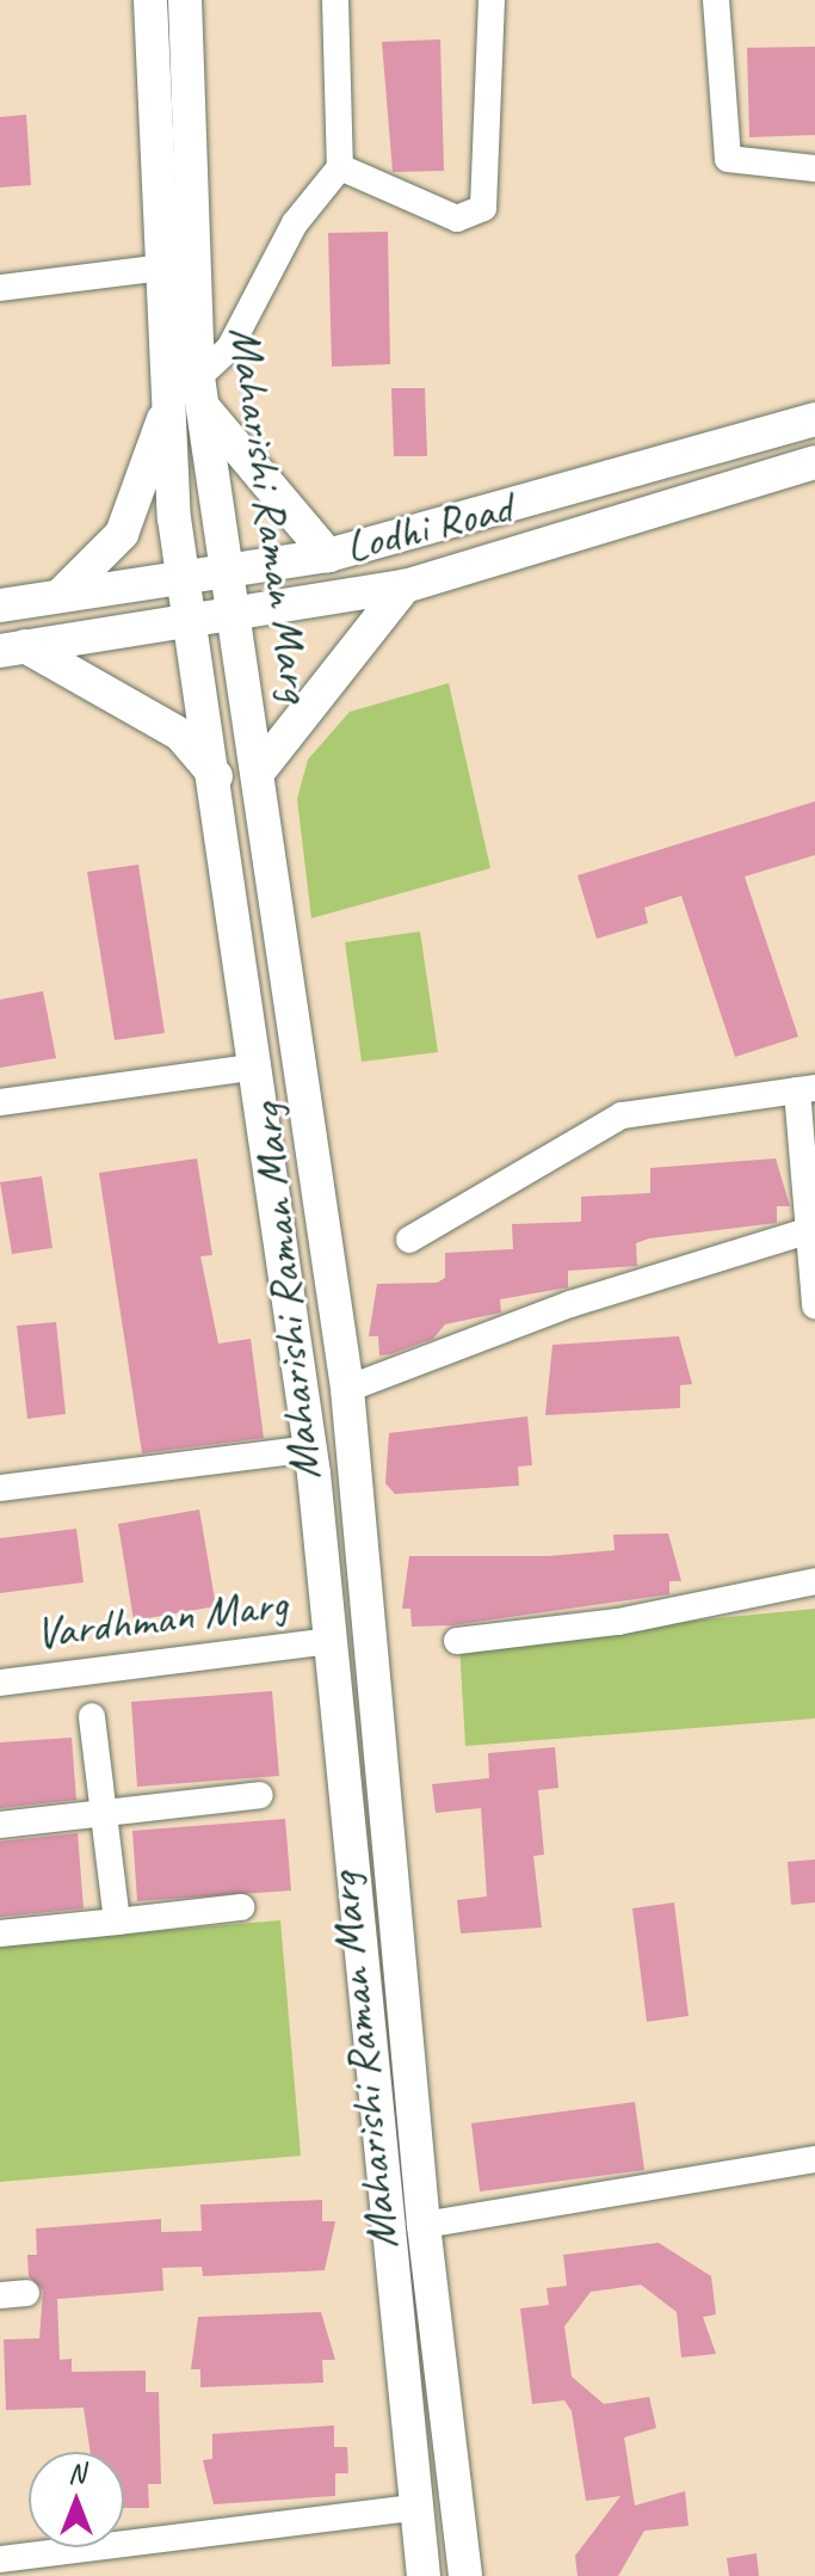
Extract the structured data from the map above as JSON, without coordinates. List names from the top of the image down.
{
  "streets": {
    "main road": ["Maharishi Raman Marg", "Lodhi Road"],
    "street": ["Vardhman Marg"]
  },
  "crossings": [
    ["Maharishi Raman Marg", "Lodhi Road"],
    ["Maharishi Raman Marg", "Vardhman Marg"]
  ],
  "north": "top"
}
